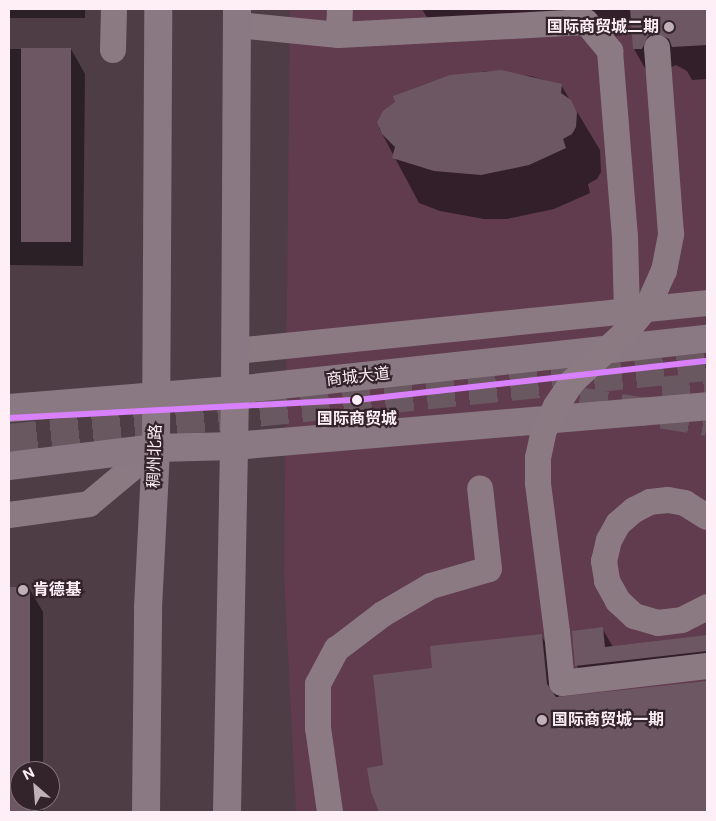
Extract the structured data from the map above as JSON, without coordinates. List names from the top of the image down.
{
  "streets": {
    "main road": ["商城大道", "稠州北路"]
  },
  "crossings": [
    ["商城大道", "稠州北路"]
  ],
  "places": [
    "国际商贸城二期",
    "国际商贸城",
    "肯德基",
    "国际商贸城一期"
  ],
  "north": "top left"
}
